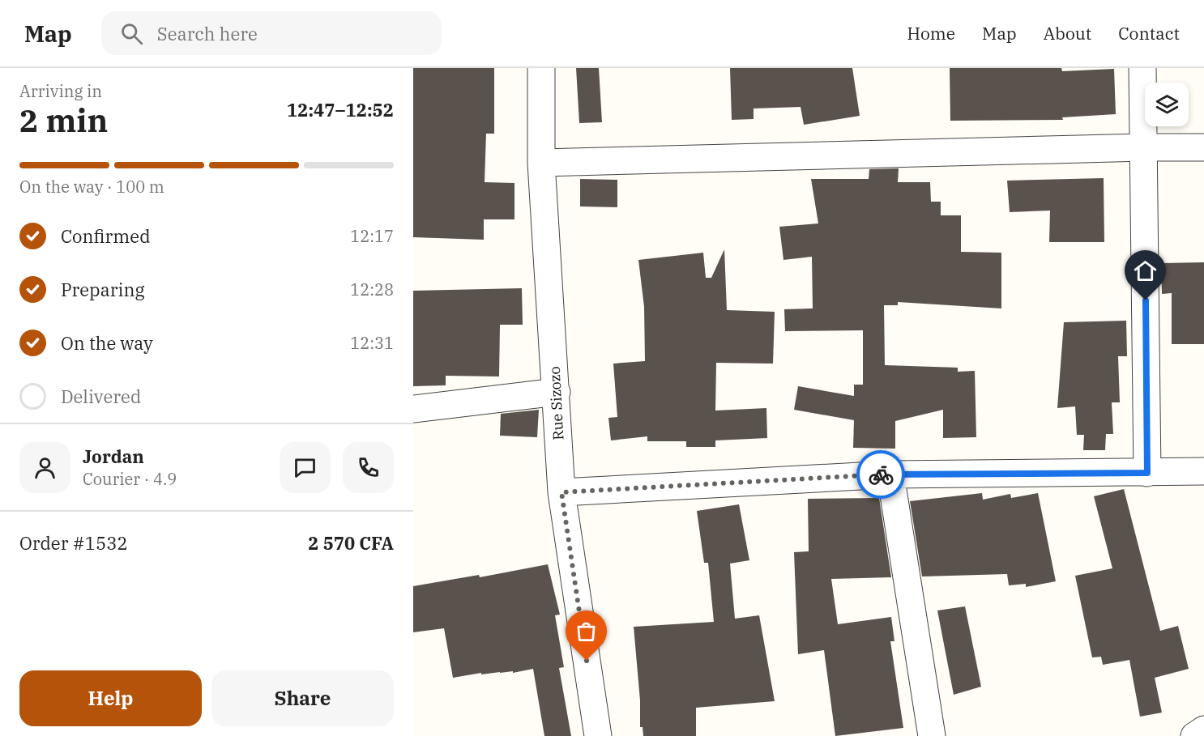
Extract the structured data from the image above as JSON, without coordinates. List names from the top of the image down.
{
  "streets": {
    "street": ["Rue Sizozo"]
  },
  "page": {
    "header": "Map",
    "search": "Search here",
    "nav": [
      "Home",
      "Map",
      "About",
      "Contact"
    ],
    "heading": ["2 min", "Arriving in", "12:47–12:52"],
    "panel": [
      "Jordan",
      "Courier · 4.9",
      "Order #1532",
      "2 570 CFA"
    ],
    "bar": "On the way · 100 m",
    "list": [
      ["Confirmed", "12:17"],
      ["Preparing", "12:28"],
      ["On the way", "12:31"],
      "Delivered"
    ],
    "buttons": ["Help", "Share"]
  }
}
